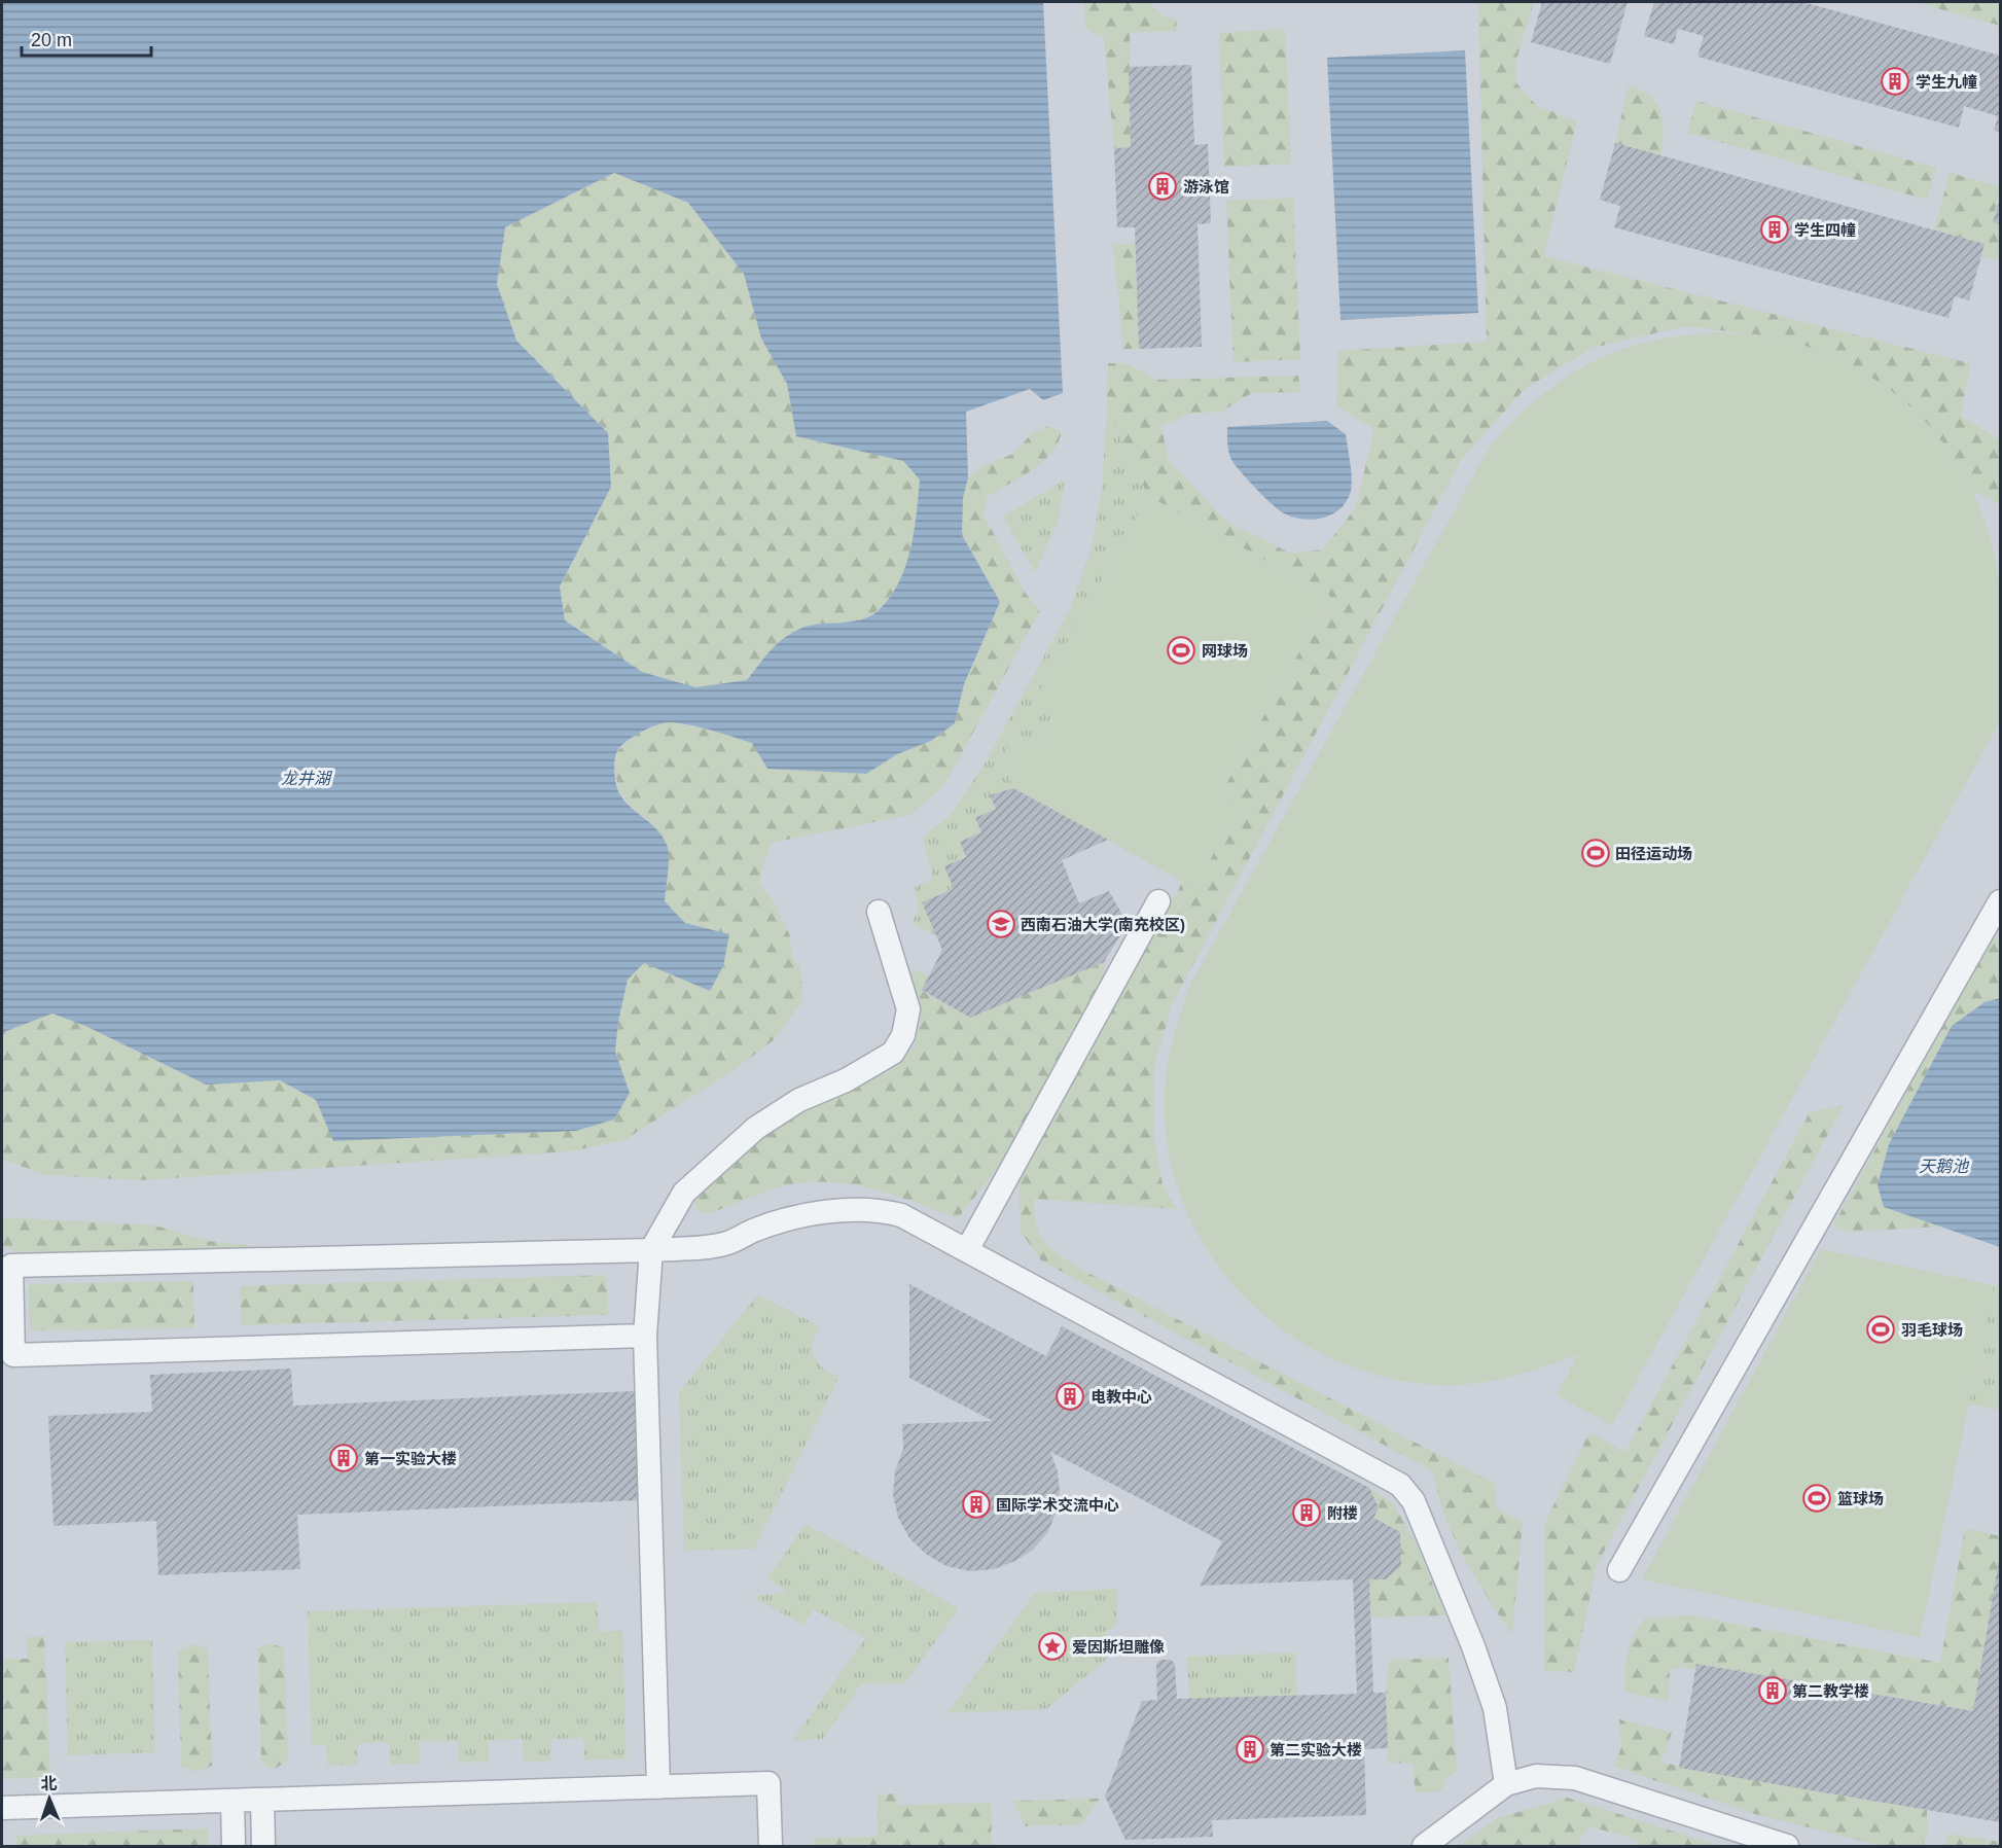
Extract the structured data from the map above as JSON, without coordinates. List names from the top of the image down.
{
  "water": ["龙井湖", "天鹅池"],
  "places": {
    "building": [
      "学生九幢",
      "游泳馆",
      "学生四幢",
      "电教中心",
      "第一实验大楼",
      "国际学术交流中心",
      "附楼",
      "第二教学楼",
      "第二实验大楼"
    ],
    "sports": [
      "网球场",
      "田径运动场",
      "羽毛球场",
      "篮球场"
    ],
    "school or university": ["西南石油大学(南充校区)"],
    "place": ["爱因斯坦雕像"]
  },
  "scale_bar": "20 m",
  "north": "top"
}
